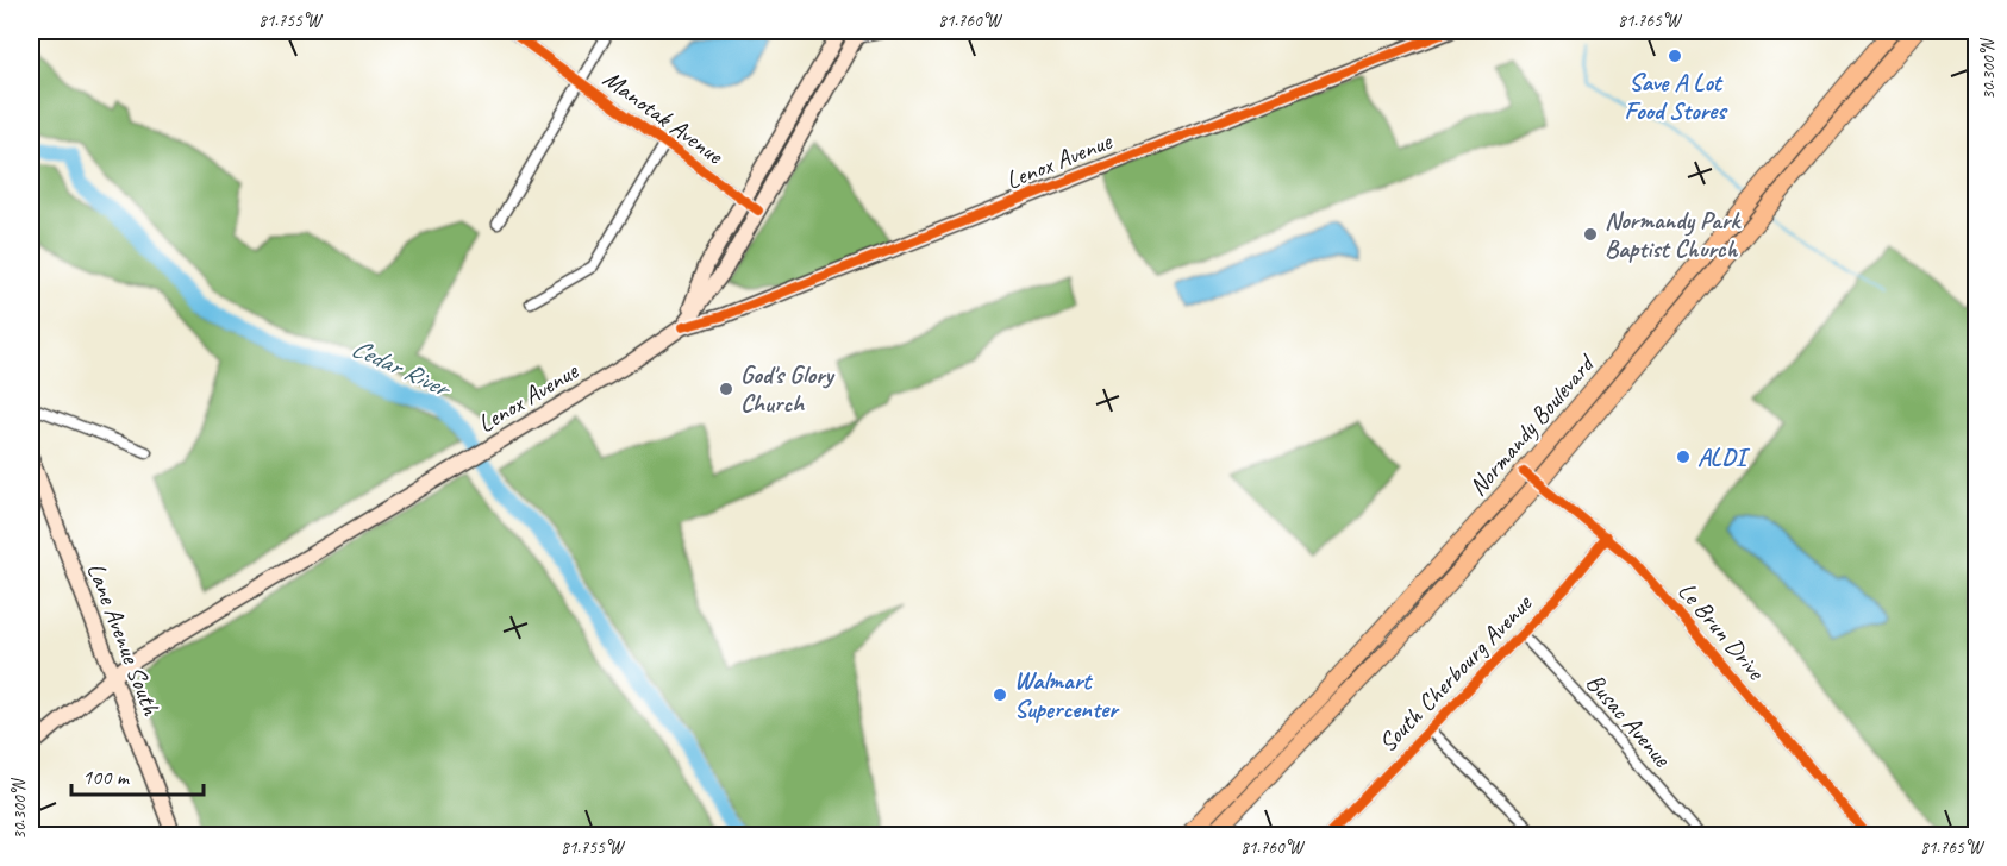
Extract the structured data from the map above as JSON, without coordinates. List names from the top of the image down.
{
  "streets": {
    "main road": ["Lenox Avenue", "Normandy Boulevard", "Lane Avenue South"],
    "street": [
      "Manotak Avenue",
      "Le Brun Drive",
      "South Cherbourg Avenue",
      "Busac Avenue"
    ]
  },
  "crossings": [
    ["Lenox Avenue", "Lane Avenue South"],
    ["Normandy Boulevard", "Le Brun Drive"],
    ["Le Brun Drive", "South Cherbourg Avenue"],
    ["South Cherbourg Avenue", "Busac Avenue"]
  ],
  "water": ["Cedar River"],
  "places": [
    "Save A Lot Food Stores",
    "Normandy Park Baptist Church",
    "God's Glory Church",
    "ALDI",
    "Walmart Supercenter"
  ],
  "scale_bar": "100 m",
  "coordinates": [
    "81.755°W",
    "81.760°W",
    "81.765°W",
    "30.300°N"
  ]
}
